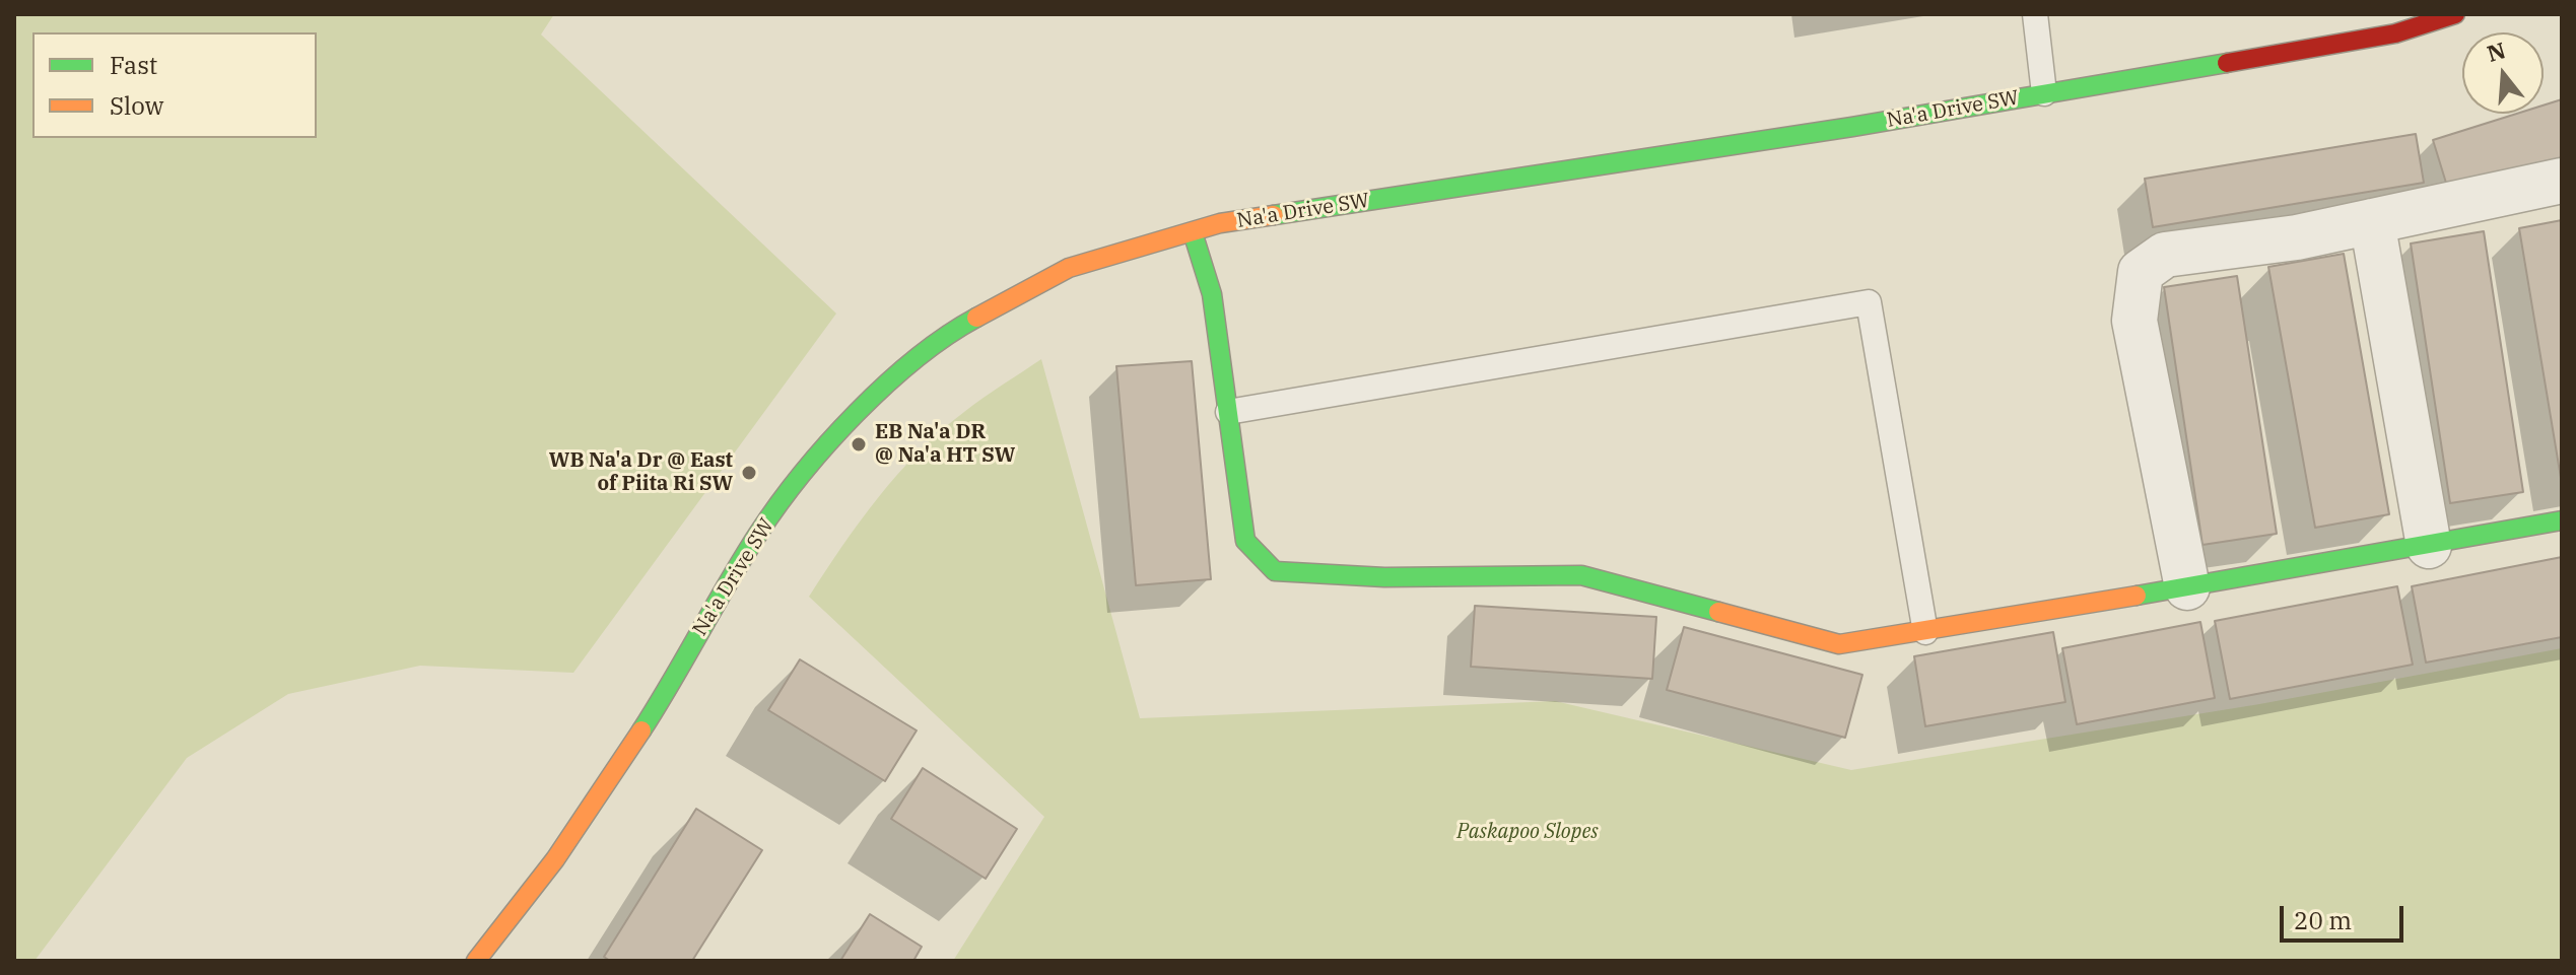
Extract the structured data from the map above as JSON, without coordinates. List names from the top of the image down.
{
  "streets": {
    "street": ["Na'a Drive SW"]
  },
  "parks": ["Paskapoo Slopes"],
  "places": ["EB Na'a DR @ Na'a HT SW", "WB Na'a Dr @ East of Piita Ri SW"],
  "legend": ["Fast", "Slow"],
  "scale_bar": "20 m",
  "north": "top"
}
